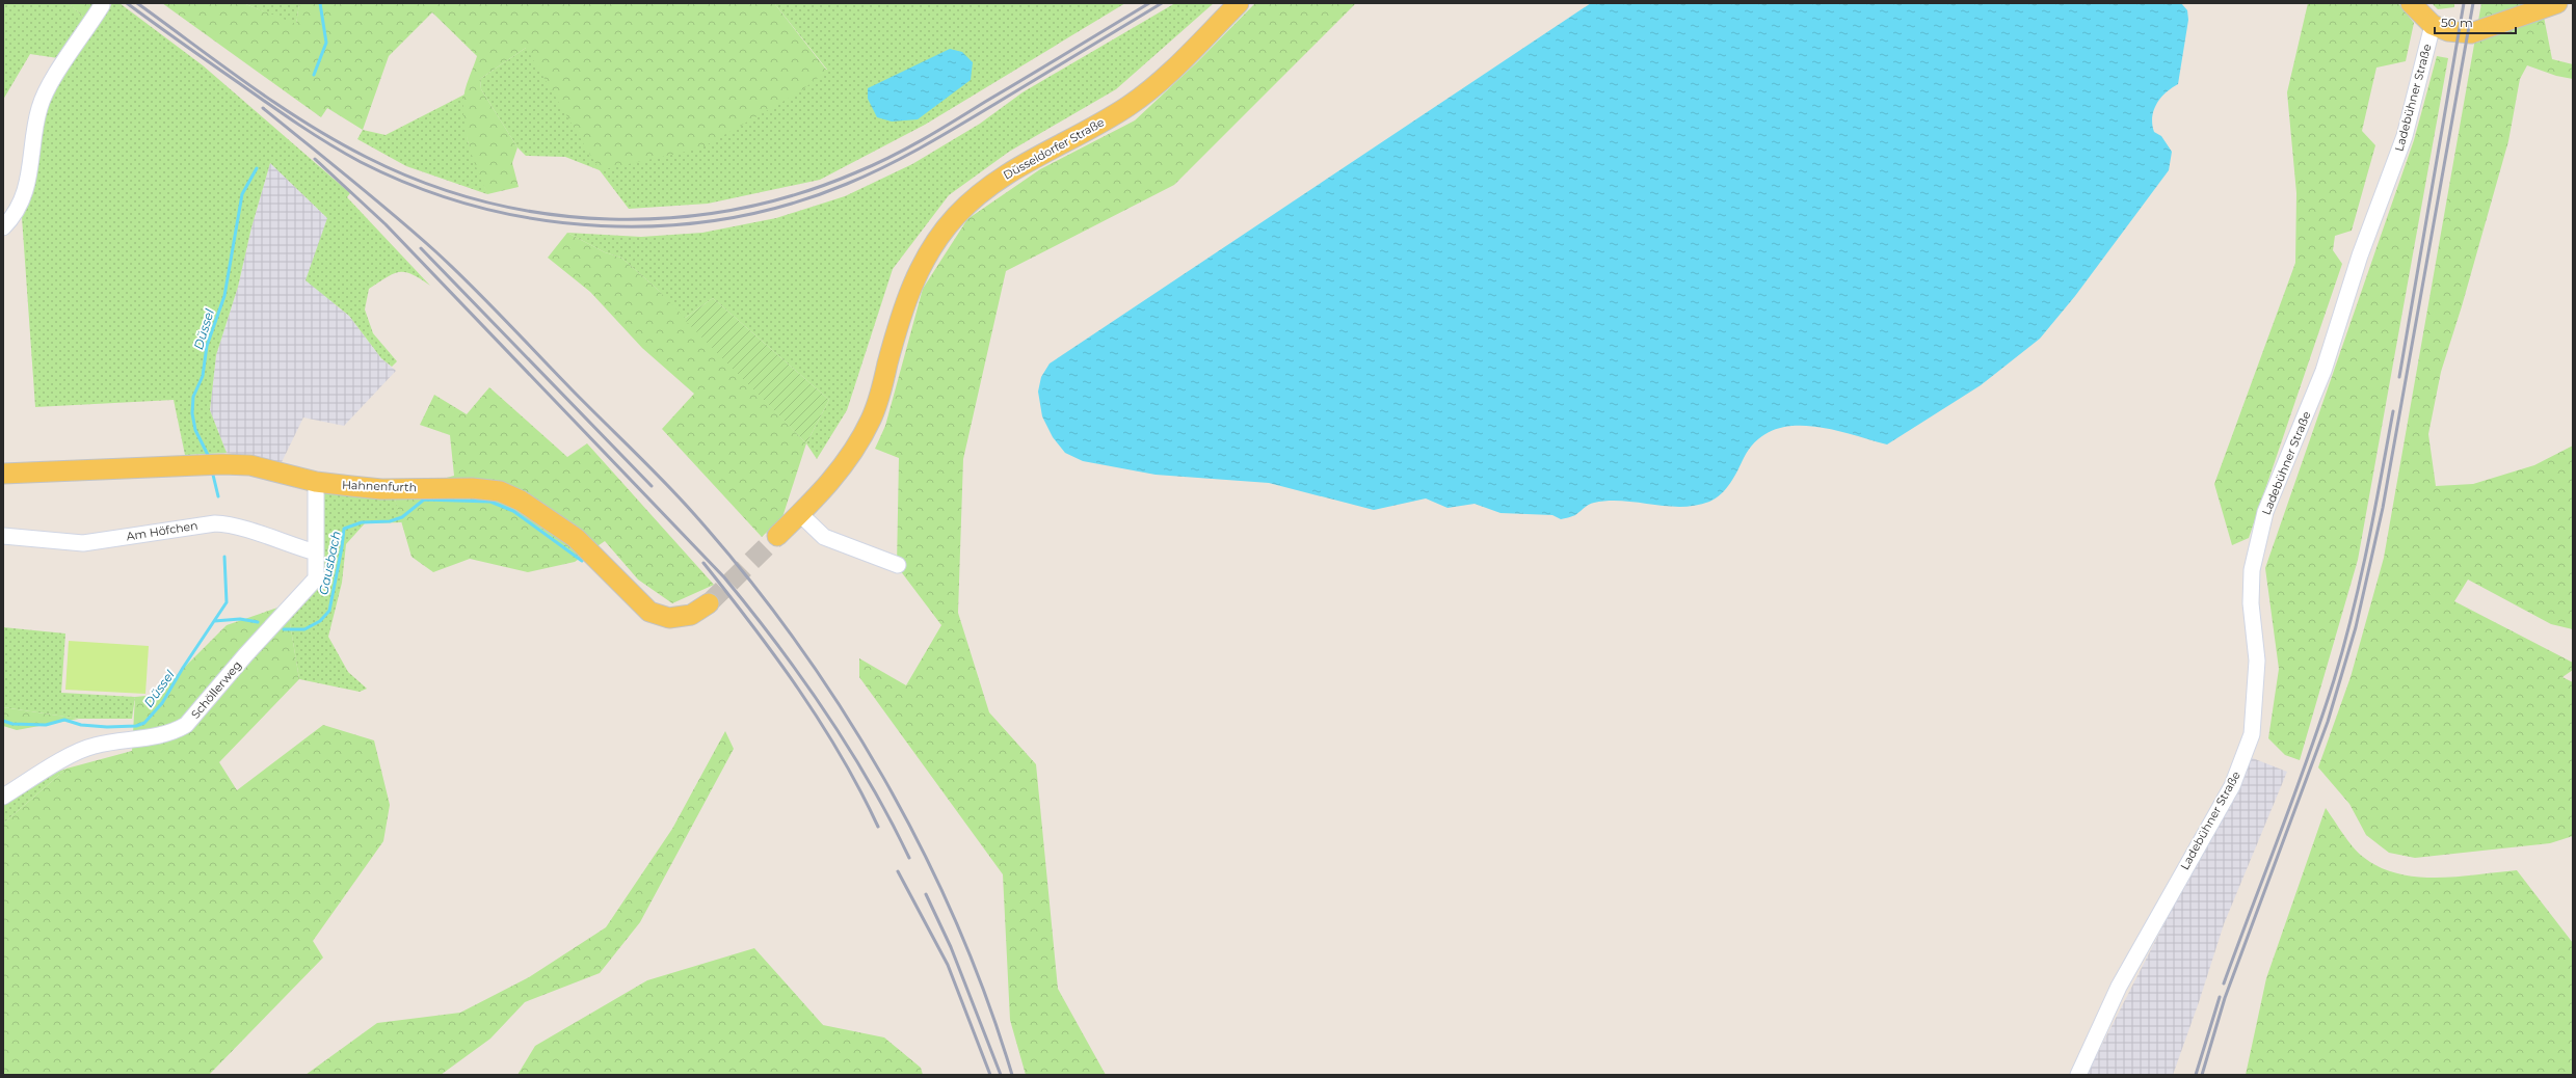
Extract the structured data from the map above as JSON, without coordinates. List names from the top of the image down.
{
  "streets": {
    "main road": ["Düsseldorfer Straße", "Hahnenfurth"],
    "street": ["Ladebühner Straße", "Am Höfchen", "Schöllerweg"]
  },
  "crossings": [
    ["Hahnenfurth", "Schöllerweg"],
    ["Am Höfchen", "Schöllerweg"]
  ],
  "water": ["Düssel", "Gausbach"],
  "scale_bar": "50 m"
}
